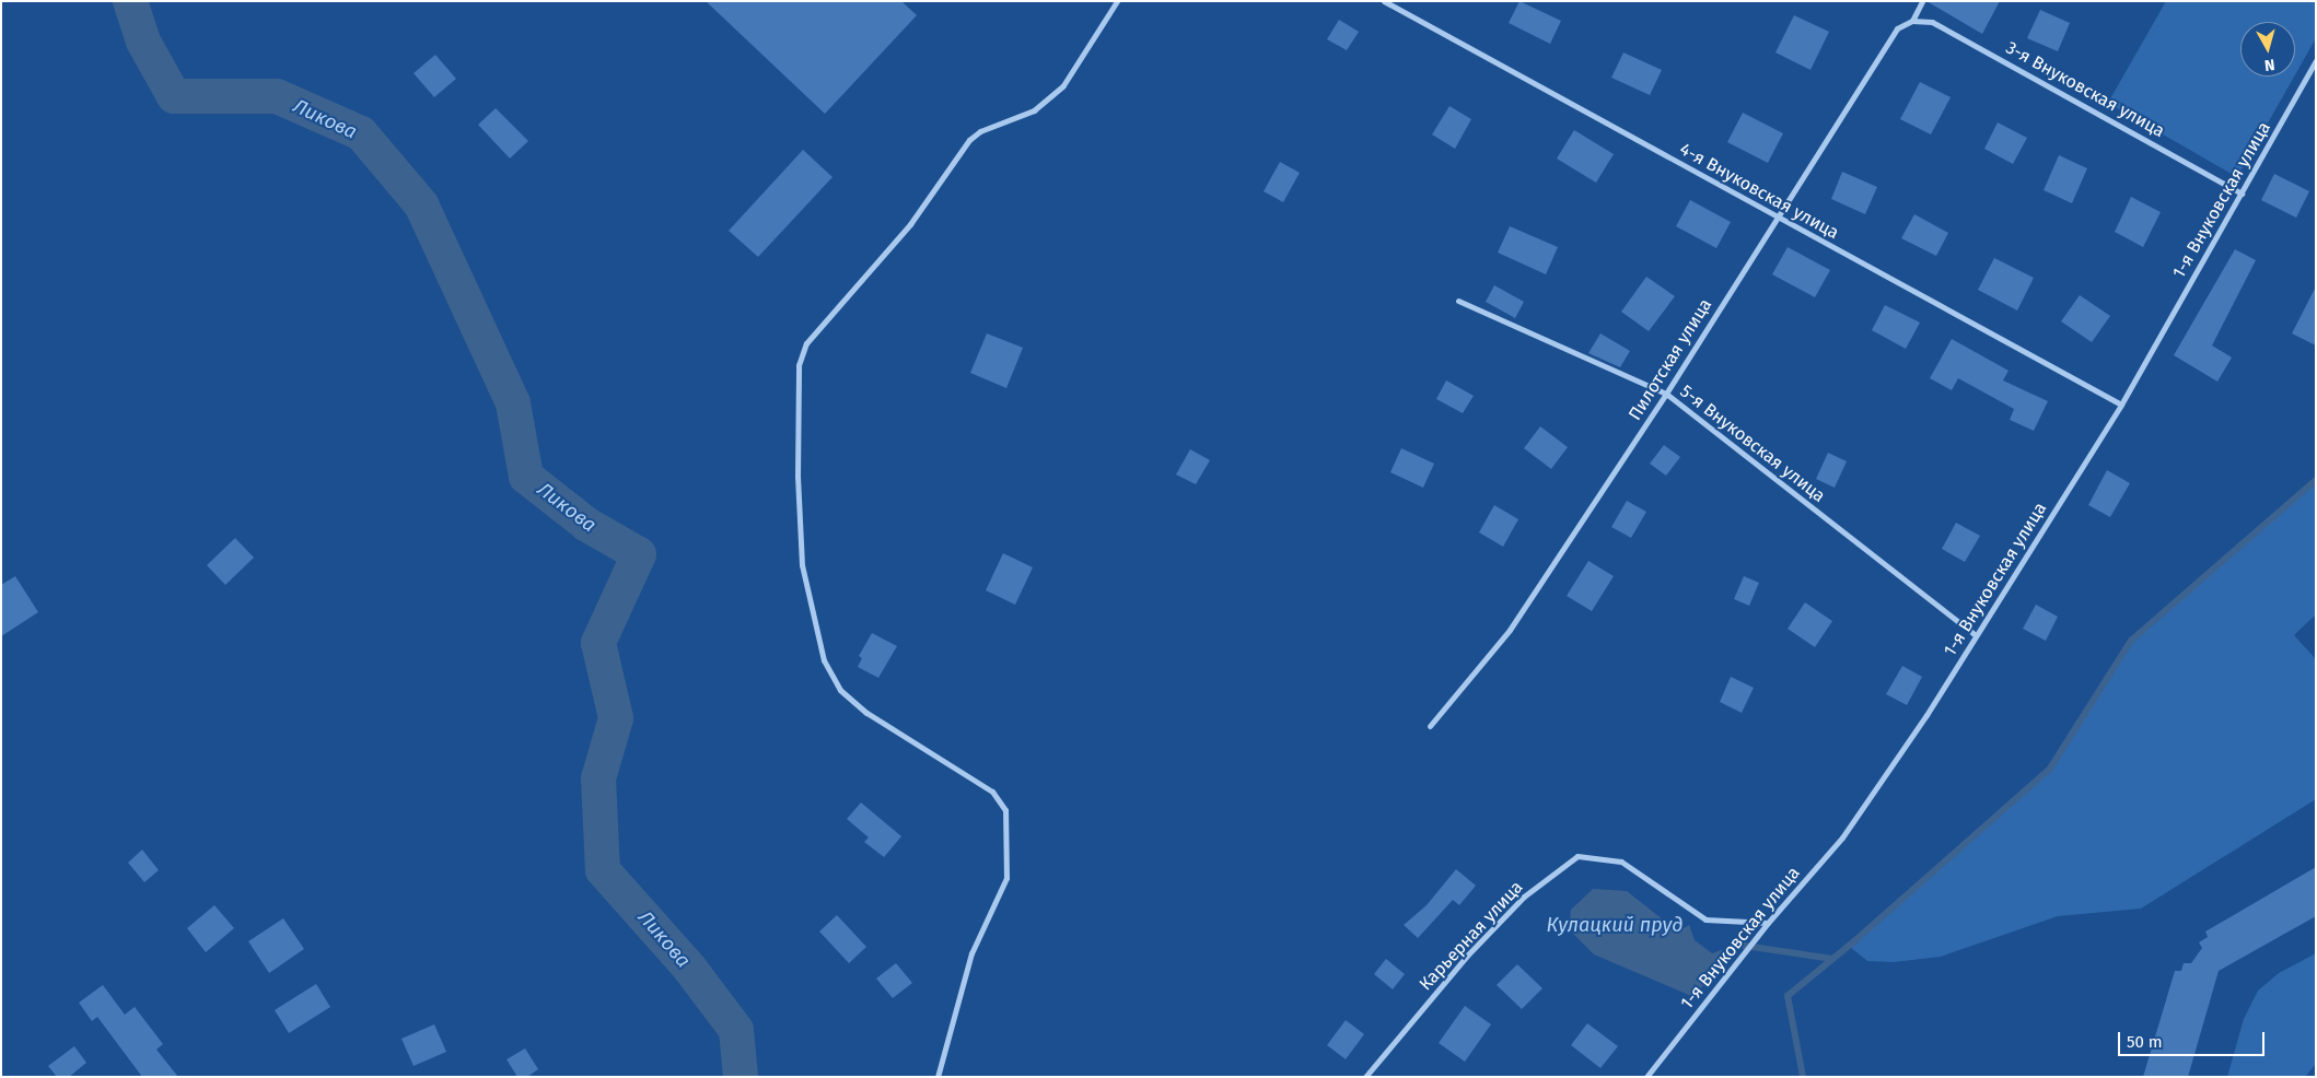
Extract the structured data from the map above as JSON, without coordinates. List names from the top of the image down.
{
  "streets": {
    "street": [
      "3-я Внуковская улица",
      "4-я Внуковская улица",
      "1-я Внуковская улица",
      "Пилотская улица",
      "5-я Внуковская улица",
      "Карьерная улица"
    ]
  },
  "crossings": [
    ["3-я Внуковская улица", "1-я Внуковская улица"],
    ["3-я Внуковская улица", "Пилотская улица"],
    ["4-я Внуковская улица", "1-я Внуковская улица"],
    ["4-я Внуковская улица", "Пилотская улица"],
    ["1-я Внуковская улица", "5-я Внуковская улица"],
    ["1-я Внуковская улица", "Карьерная улица"],
    ["Пилотская улица", "5-я Внуковская улица"]
  ],
  "water": ["Ликова", "Кулацкий пруд"],
  "scale_bar": "50 m",
  "north": "bottom"
}
